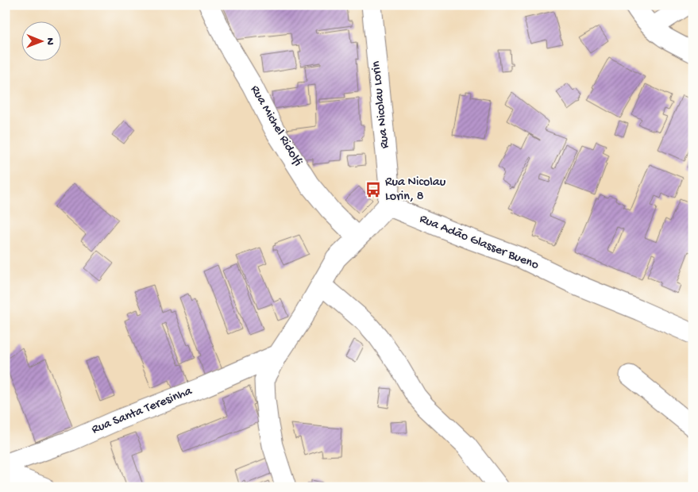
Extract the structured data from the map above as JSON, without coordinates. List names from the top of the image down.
{
  "streets": {
    "street": [
      "Rua Nicolau Lorin",
      "Rua Michel Ridolfi",
      "Rua Adão Glasser Bueno",
      "Rua Santa Teresinha"
    ]
  },
  "crossings": [
    ["Rua Nicolau Lorin", "Rua Adão Glasser Bueno"]
  ],
  "places": {
    "bus stop": ["Rua Nicolau Lorin, 8"]
  },
  "north": "right"
}
